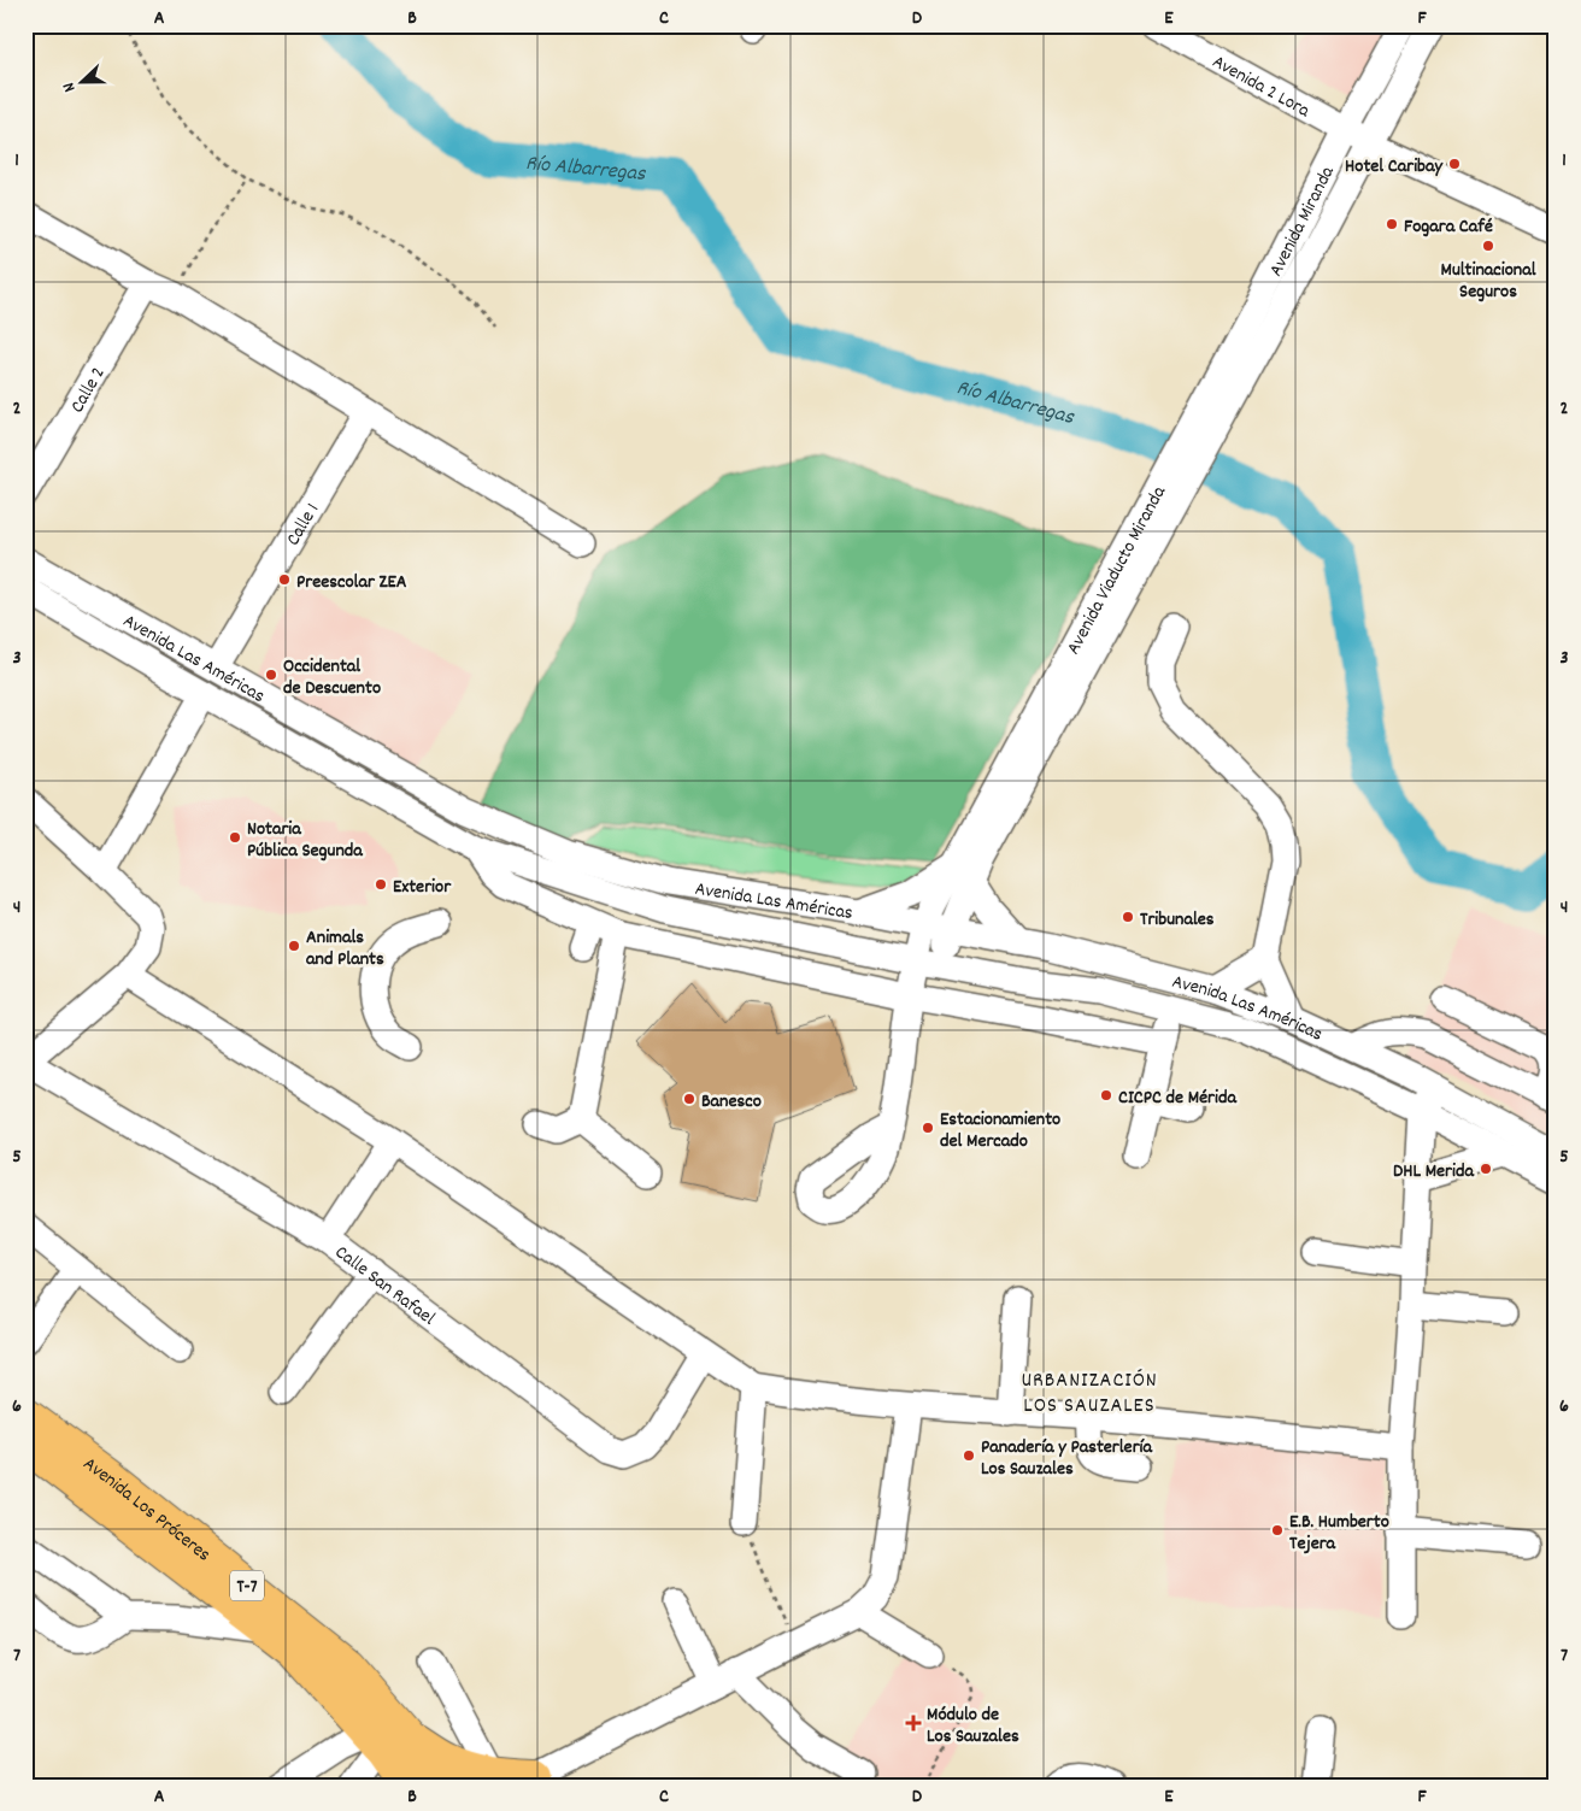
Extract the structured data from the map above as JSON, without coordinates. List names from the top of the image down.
{
  "streets": {
    "highway": ["Avenida Los Próceres", "T-7"],
    "street": [
      "Avenida 2 Lora",
      "Avenida Miranda",
      "Calle 2",
      "Calle 1",
      "Avenida Viaducto Miranda",
      "Avenida Las Américas",
      "Calle San Rafael"
    ]
  },
  "crossings": [
    ["Avenida 2 Lora", "Avenida Miranda"],
    ["Avenida Miranda", "Avenida Viaducto Miranda"],
    ["Calle 1", "Avenida Las Américas"],
    ["Avenida Los Próceres", "T-7"]
  ],
  "districts": ["URBANIZACIÓN LOS SAUZALES"],
  "water": ["Río Albarregas"],
  "places": {
    "other": [
      "Hotel Caribay",
      "Fogara Café",
      "Multinacional Seguros",
      "Preescolar ZEA",
      "Occidental de Descuento",
      "Notaria Pública Segunda",
      "Exterior",
      "Tribunales",
      "Animals and Plants",
      "CICPC de Mérida",
      "Banesco",
      "Estacionamiento del Mercado",
      "DHL Merida",
      "Panadería y Pasterlería Los Sauzales",
      "E.B. Humberto Tejera"
    ],
    "health": ["Módulo de Los Sauzales"]
  },
  "north": "left",
  "grid": {
    "columns": [
      "A",
      "B",
      "C",
      "D",
      "E",
      "F"
    ],
    "rows": [
      "1",
      "2",
      "3",
      "4",
      "5",
      "6",
      "7"
    ]
  }
}
